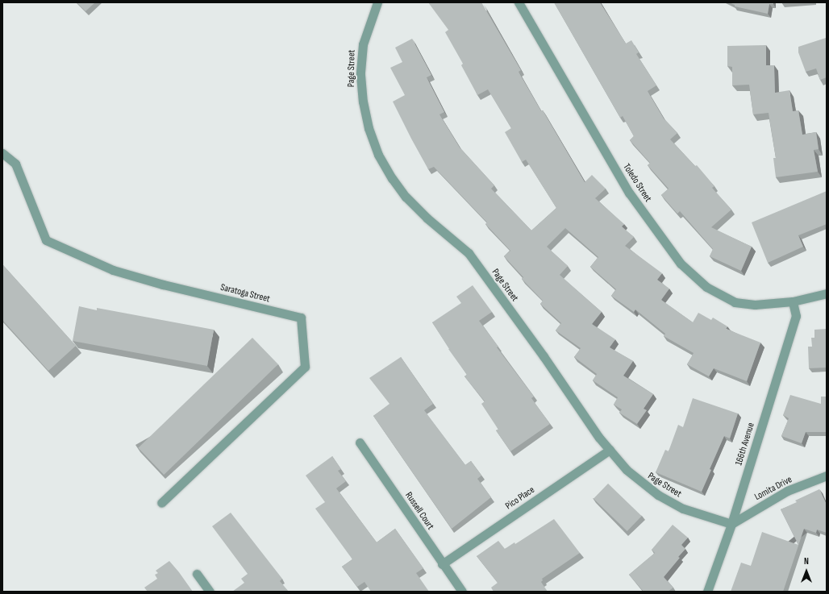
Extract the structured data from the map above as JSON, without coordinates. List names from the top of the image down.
{
  "streets": {
    "street": [
      "Page Street",
      "Toledo Street",
      "Saratoga Street",
      "166th Avenue",
      "Lomita Drive",
      "Pico Place",
      "Russell Court"
    ]
  },
  "crossings": [
    ["Page Street", "166th Avenue"],
    ["Page Street", "Lomita Drive"],
    ["Page Street", "Pico Place"],
    ["Toledo Street", "166th Avenue"],
    ["166th Avenue", "Lomita Drive"],
    ["Pico Place", "Russell Court"]
  ],
  "north": "top"
}
